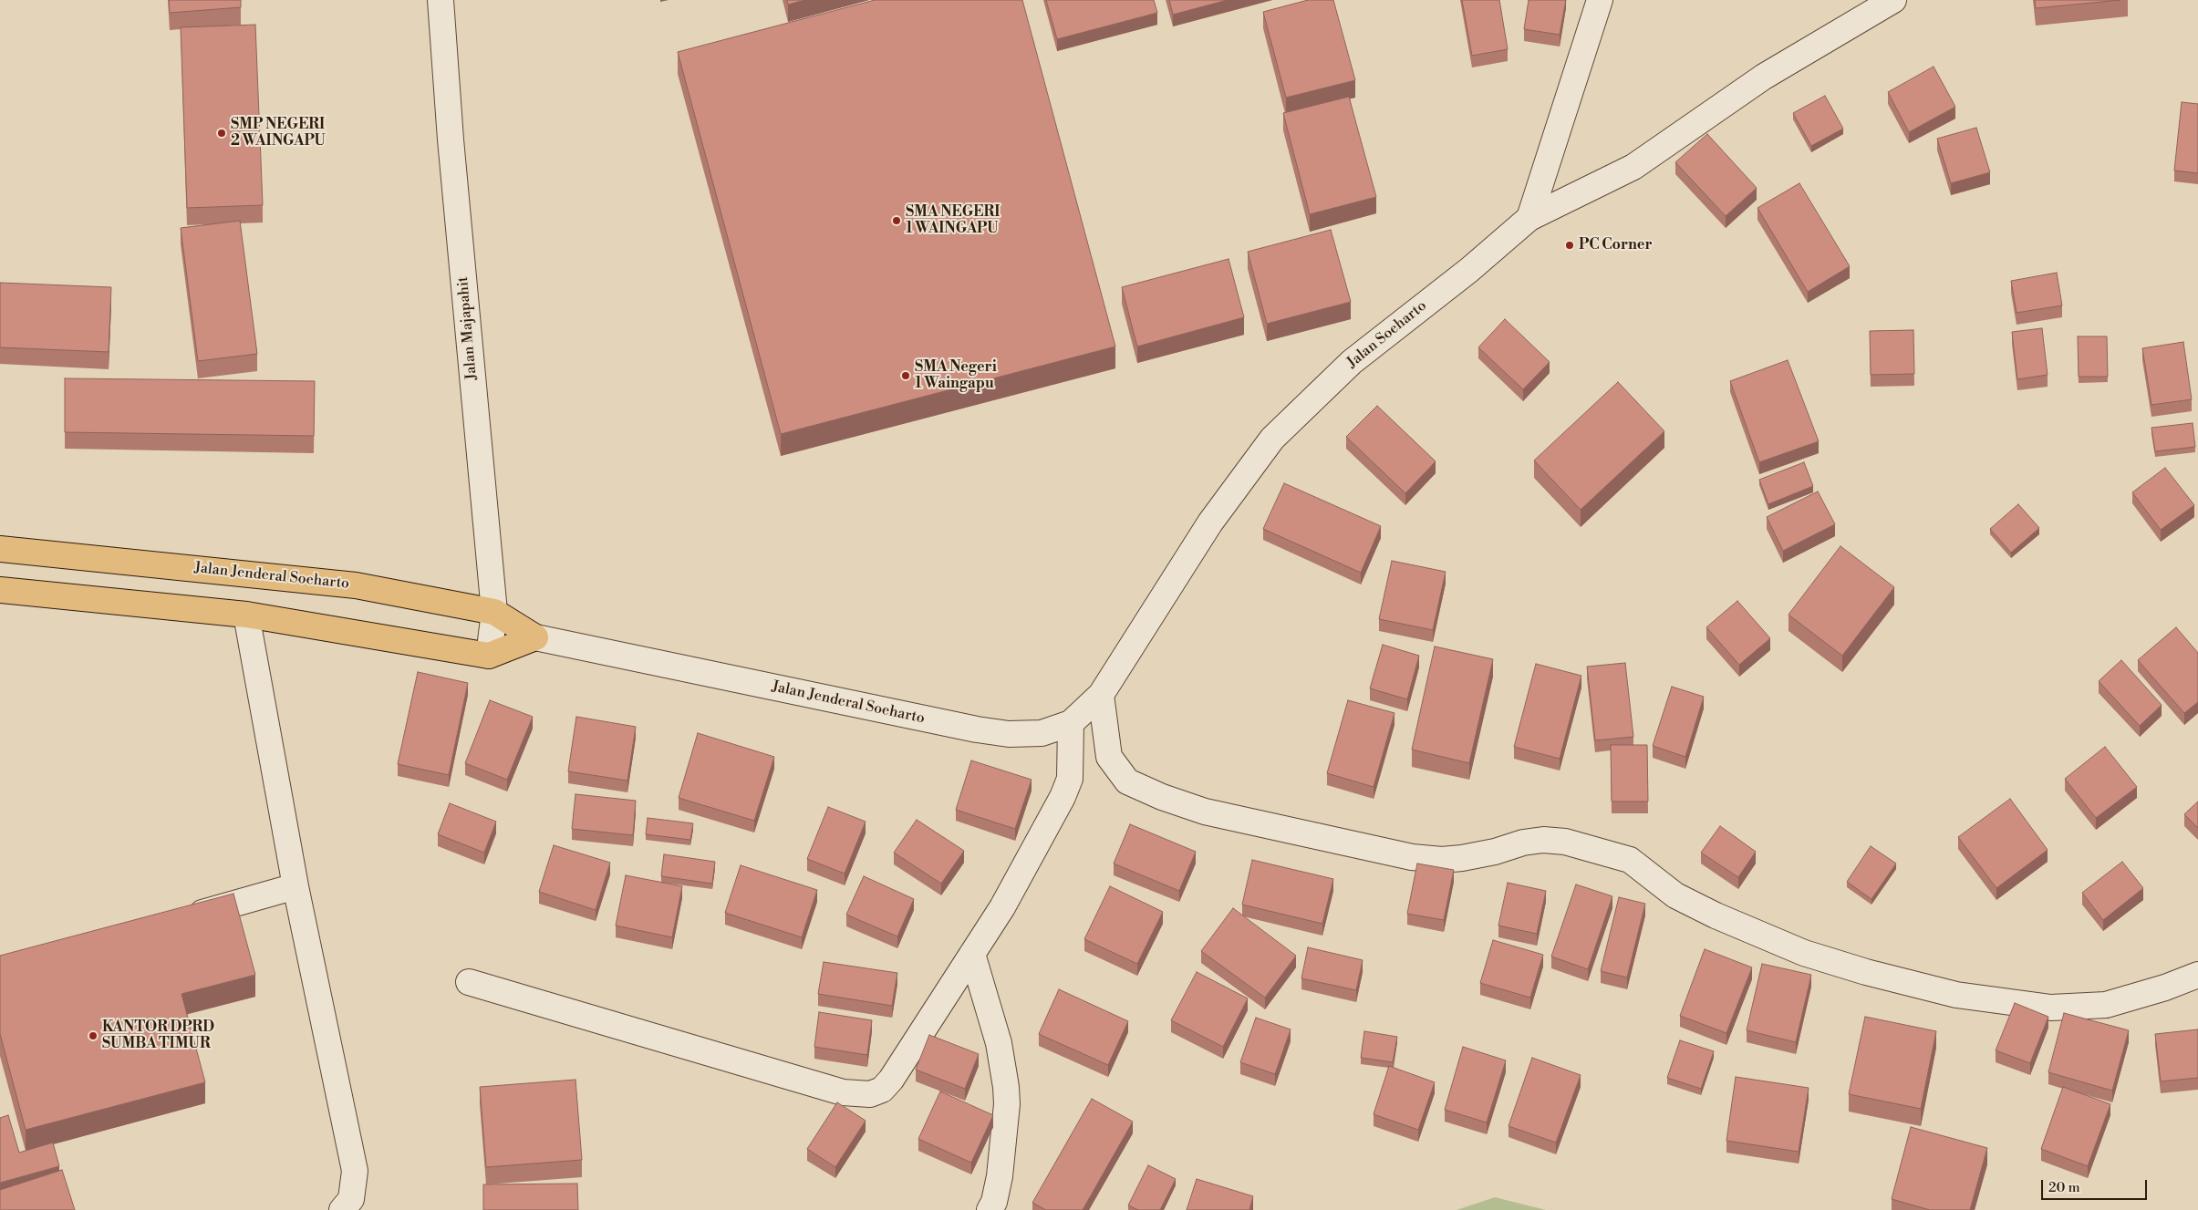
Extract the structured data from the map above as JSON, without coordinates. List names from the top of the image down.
{
  "streets": {
    "main road": ["Jalan Jenderal Soeharto"],
    "street": ["Jalan Majapahit", "Jalan Soeharto"]
  },
  "crossings": [
    ["Jalan Majapahit", "Jalan Jenderal Soeharto"],
    ["Jalan Soeharto", "Jalan Jenderal Soeharto"]
  ],
  "places": [
    "SMP NEGERI 2 WAINGAPU",
    "SMA NEGERI 1 WAINGAPU",
    "PC Corner",
    "SMA Negeri 1 Waingapu",
    "KANTOR DPRD SUMBA TIMUR"
  ],
  "scale_bar": "20 m"
}
